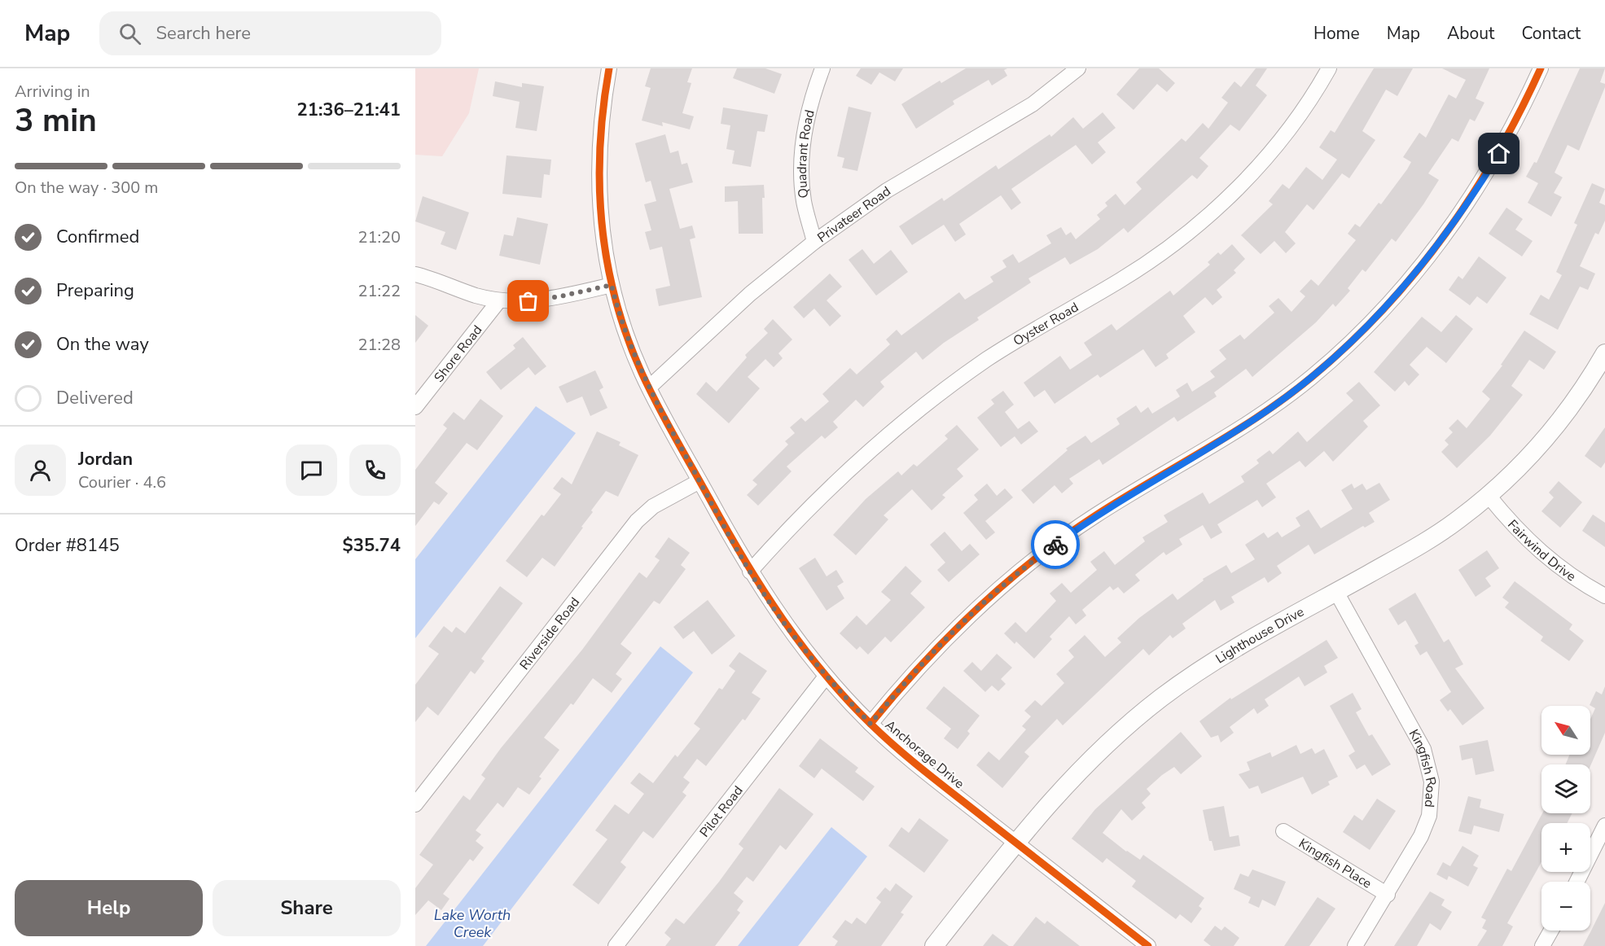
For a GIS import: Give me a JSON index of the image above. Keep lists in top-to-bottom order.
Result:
{
  "streets": {
    "street": [
      "Quadrant Road",
      "Privateer Road",
      "Oyster Road",
      "Shore Road",
      "Fairwind Drive",
      "Riverside Road",
      "Lighthouse Drive",
      "Anchorage Drive",
      "Kingfish Road",
      "Pilot Road",
      "Kingfish Place"
    ]
  },
  "crossings": [
    ["Quadrant Road", "Privateer Road"],
    ["Privateer Road", "Anchorage Drive"],
    ["Oyster Road", "Anchorage Drive"],
    ["Fairwind Drive", "Lighthouse Drive"],
    ["Riverside Road", "Anchorage Drive"],
    ["Lighthouse Drive", "Anchorage Drive"],
    ["Lighthouse Drive", "Kingfish Road"],
    ["Anchorage Drive", "Pilot Road"],
    ["Kingfish Road", "Kingfish Place"]
  ],
  "water": ["Lake Worth Creek"],
  "north": "top left",
  "page": {
    "header": "Map",
    "search": "Search here",
    "nav": [
      "Home",
      "Map",
      "About",
      "Contact"
    ],
    "heading": ["3 min", "Arriving in", "21:36–21:41"],
    "panel": [
      "Jordan",
      "Courier · 4.6",
      "Order #8145",
      "$35.74"
    ],
    "bar": "On the way · 300 m",
    "list": [
      ["Confirmed", "21:20"],
      ["Preparing", "21:22"],
      ["On the way", "21:28"],
      "Delivered"
    ],
    "map_buttons": ["+", "−"],
    "buttons": ["Help", "Share"]
  }
}
